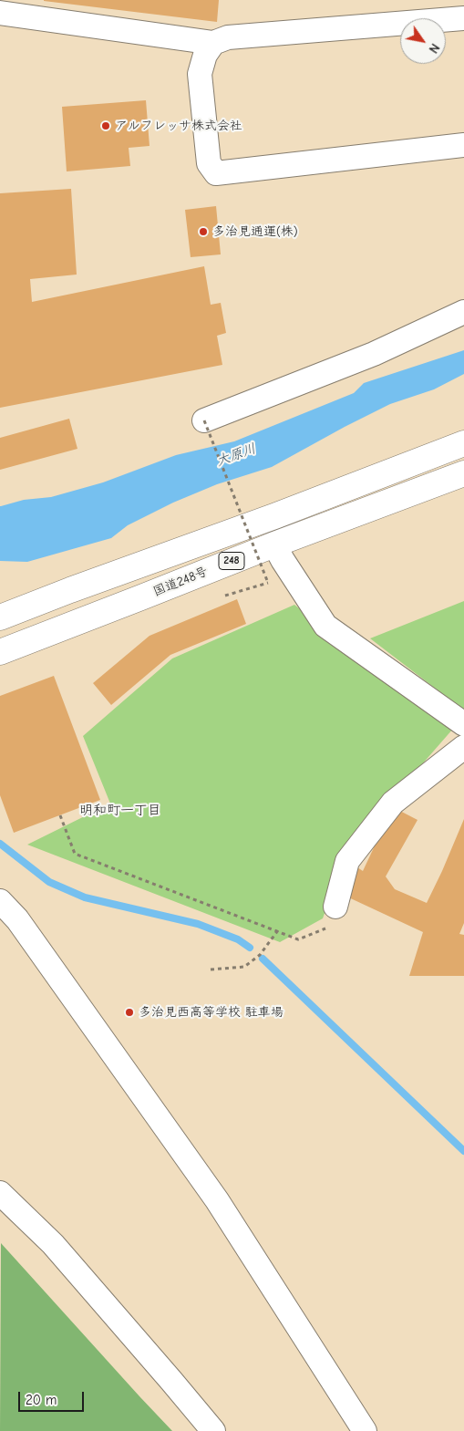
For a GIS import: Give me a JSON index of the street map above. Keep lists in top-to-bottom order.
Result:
{
  "streets": {
    "highway": ["248", "国道248号"]
  },
  "districts": ["明和町一丁目"],
  "water": ["大原川"],
  "places": ["アルフレッサ株式会社", "多治見通運(株)", "多治見西高等学校 駐車場"],
  "scale_bar": "20 m",
  "north": "bottom right"
}
